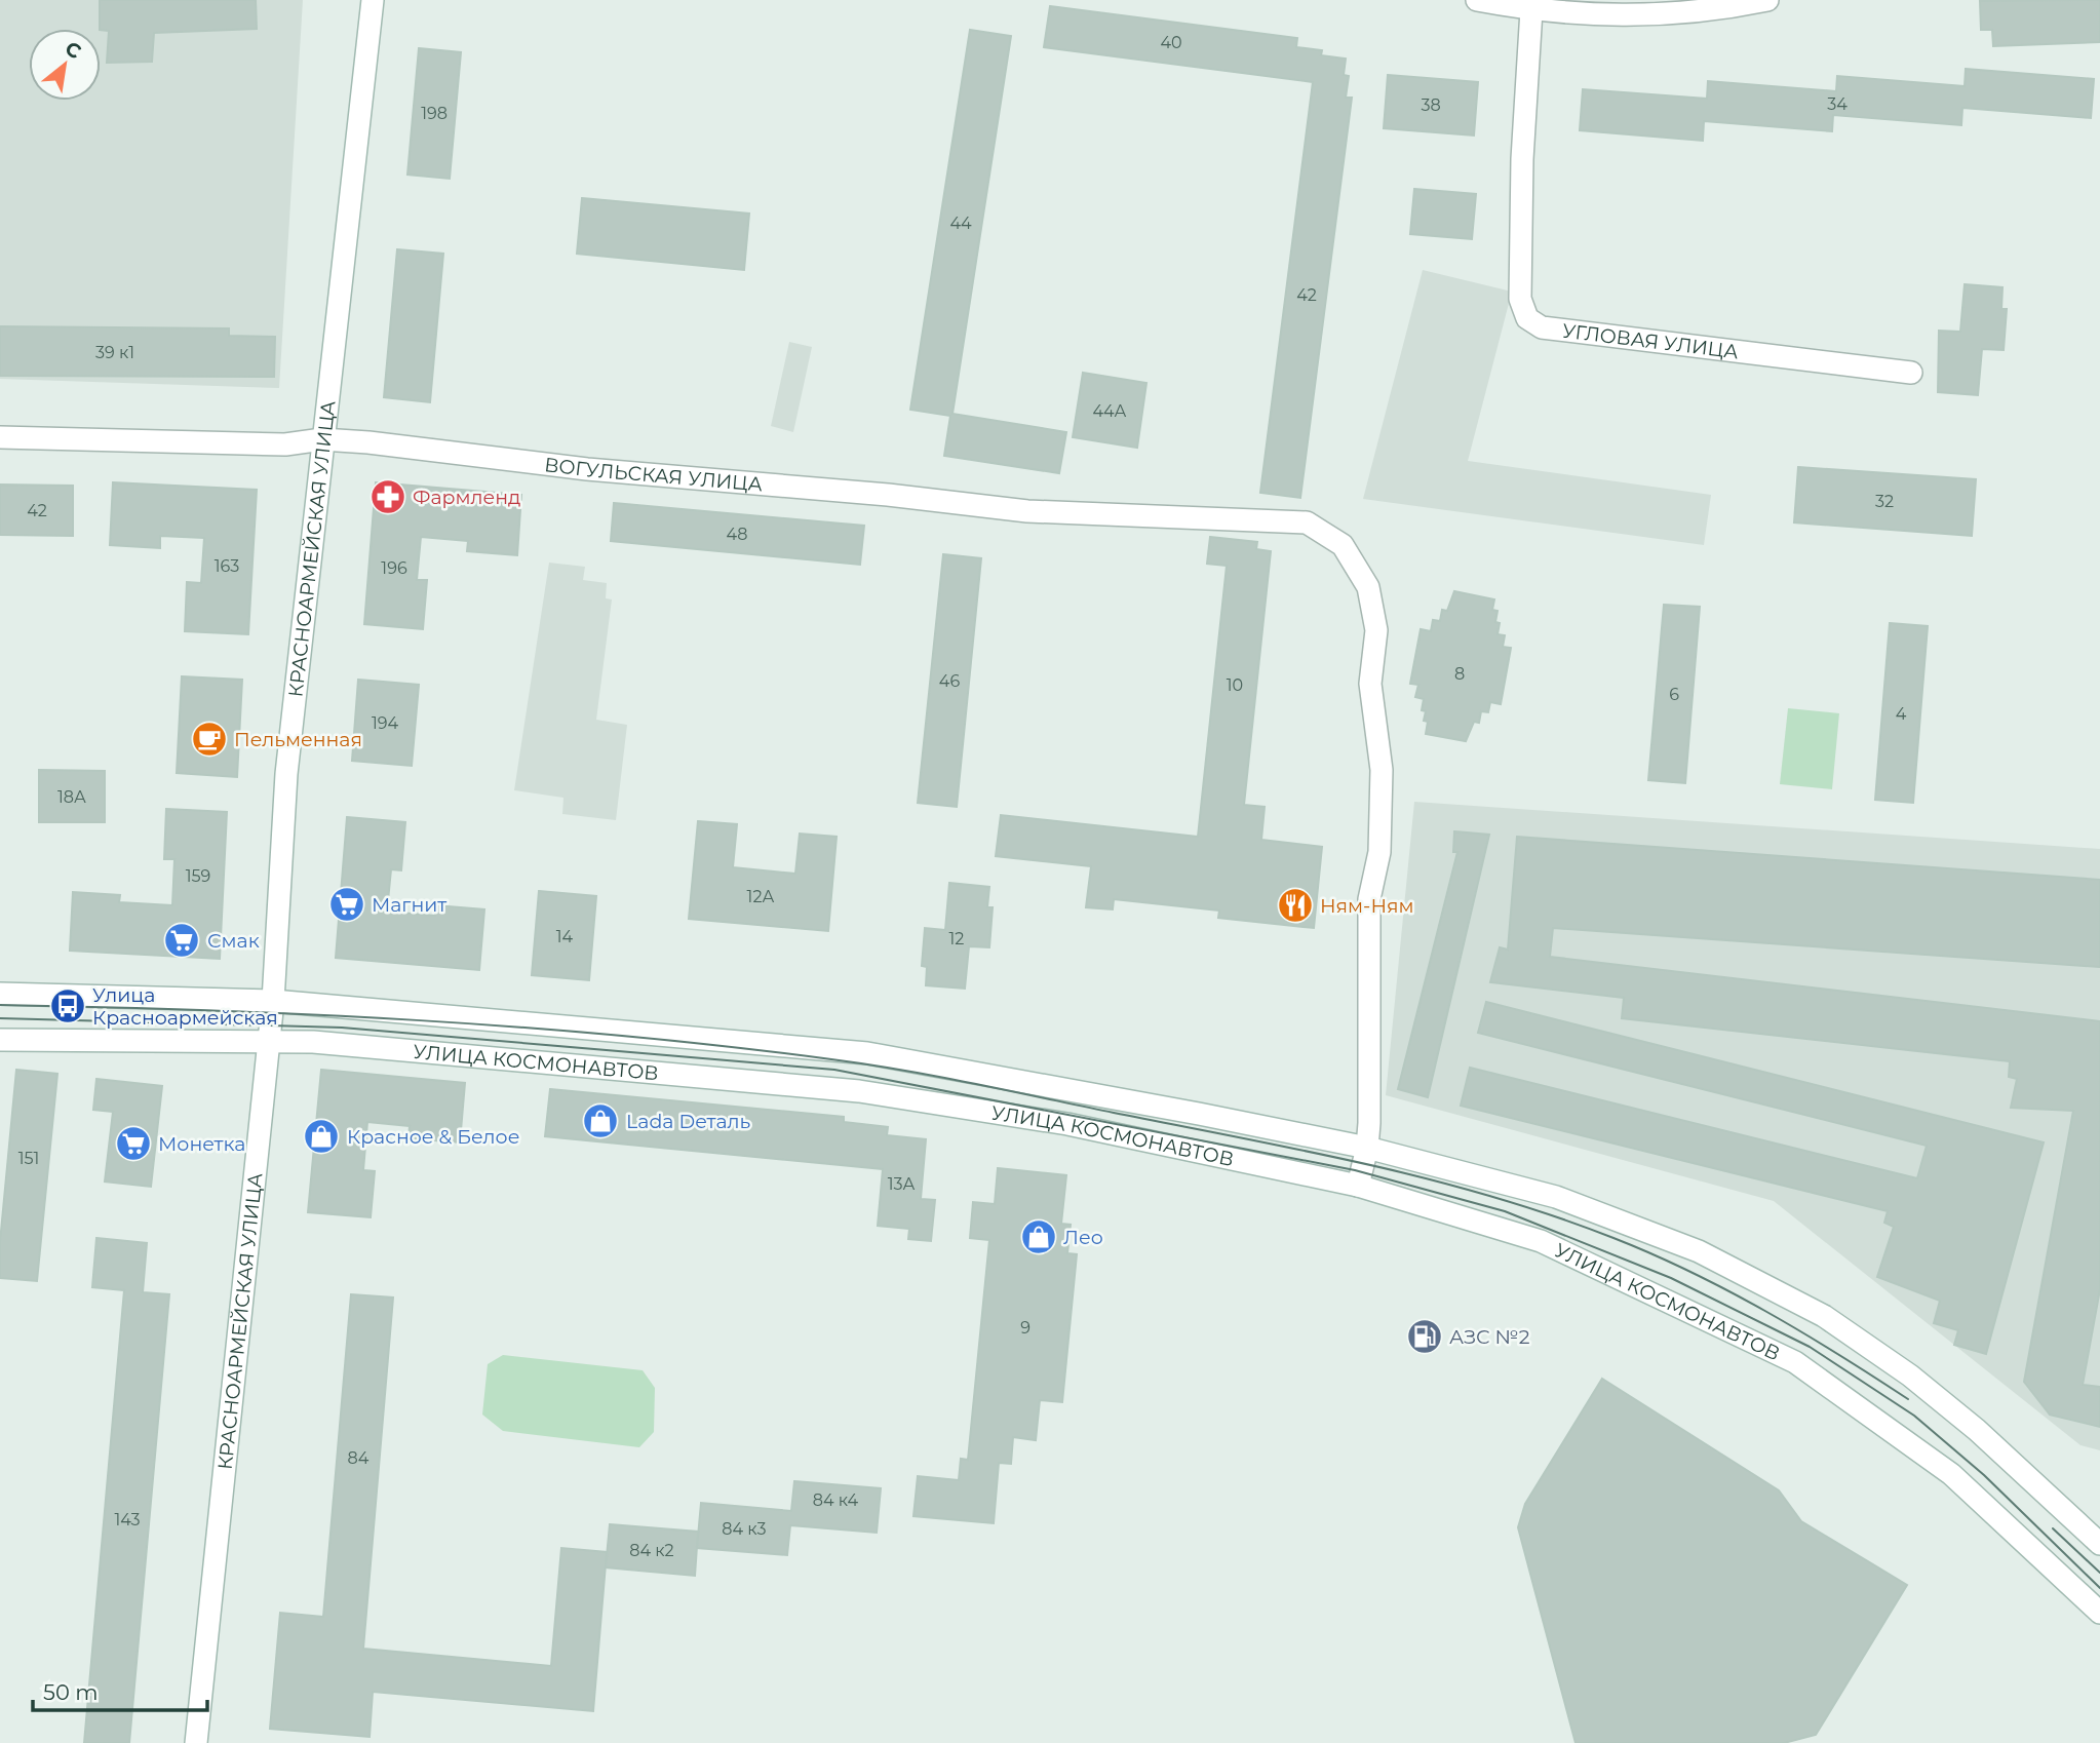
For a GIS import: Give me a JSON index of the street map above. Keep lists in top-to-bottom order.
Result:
{
  "streets": {
    "street": [
      "УГЛОВАЯ УЛИЦА",
      "ВОГУЛЬСКАЯ УЛИЦА",
      "КРАСНОАРМЕЙСКАЯ УЛИЦА",
      "УЛИЦА КОСМОНАВТОВ"
    ]
  },
  "crossings": [
    ["ВОГУЛЬСКАЯ УЛИЦА", "КРАСНОАРМЕЙСКАЯ УЛИЦА"],
    ["ВОГУЛЬСКАЯ УЛИЦА", "УЛИЦА КОСМОНАВТОВ"],
    ["КРАСНОАРМЕЙСКАЯ УЛИЦА", "УЛИЦА КОСМОНАВТОВ"]
  ],
  "places": {
    "pharmacy": ["Фармленд"],
    "cafe": ["Пельменная"],
    "supermarket": ["Магнит", "Смак", "Монетка"],
    "restaurant": ["Ням-Ням"],
    "bus stop": ["Улица Красноармейская"],
    "shop": ["Lada Dеталь", "Красное & Белое", "Лео"],
    "fuel station": ["АЗС №2"]
  },
  "house_numbers": [
    "40",
    "34",
    "38",
    "198",
    "44",
    "42",
    "39 к1",
    "44А",
    "32",
    "42",
    "48",
    "163",
    "196",
    "8",
    "46",
    "10",
    "6",
    "4",
    "194",
    "18А",
    "159",
    "12А",
    "14",
    "12",
    "151",
    "13А",
    "9",
    "84",
    "84 к4",
    "143",
    "84 к3",
    "84 к2"
  ],
  "scale_bar": "50 m",
  "north": "top right"
}
